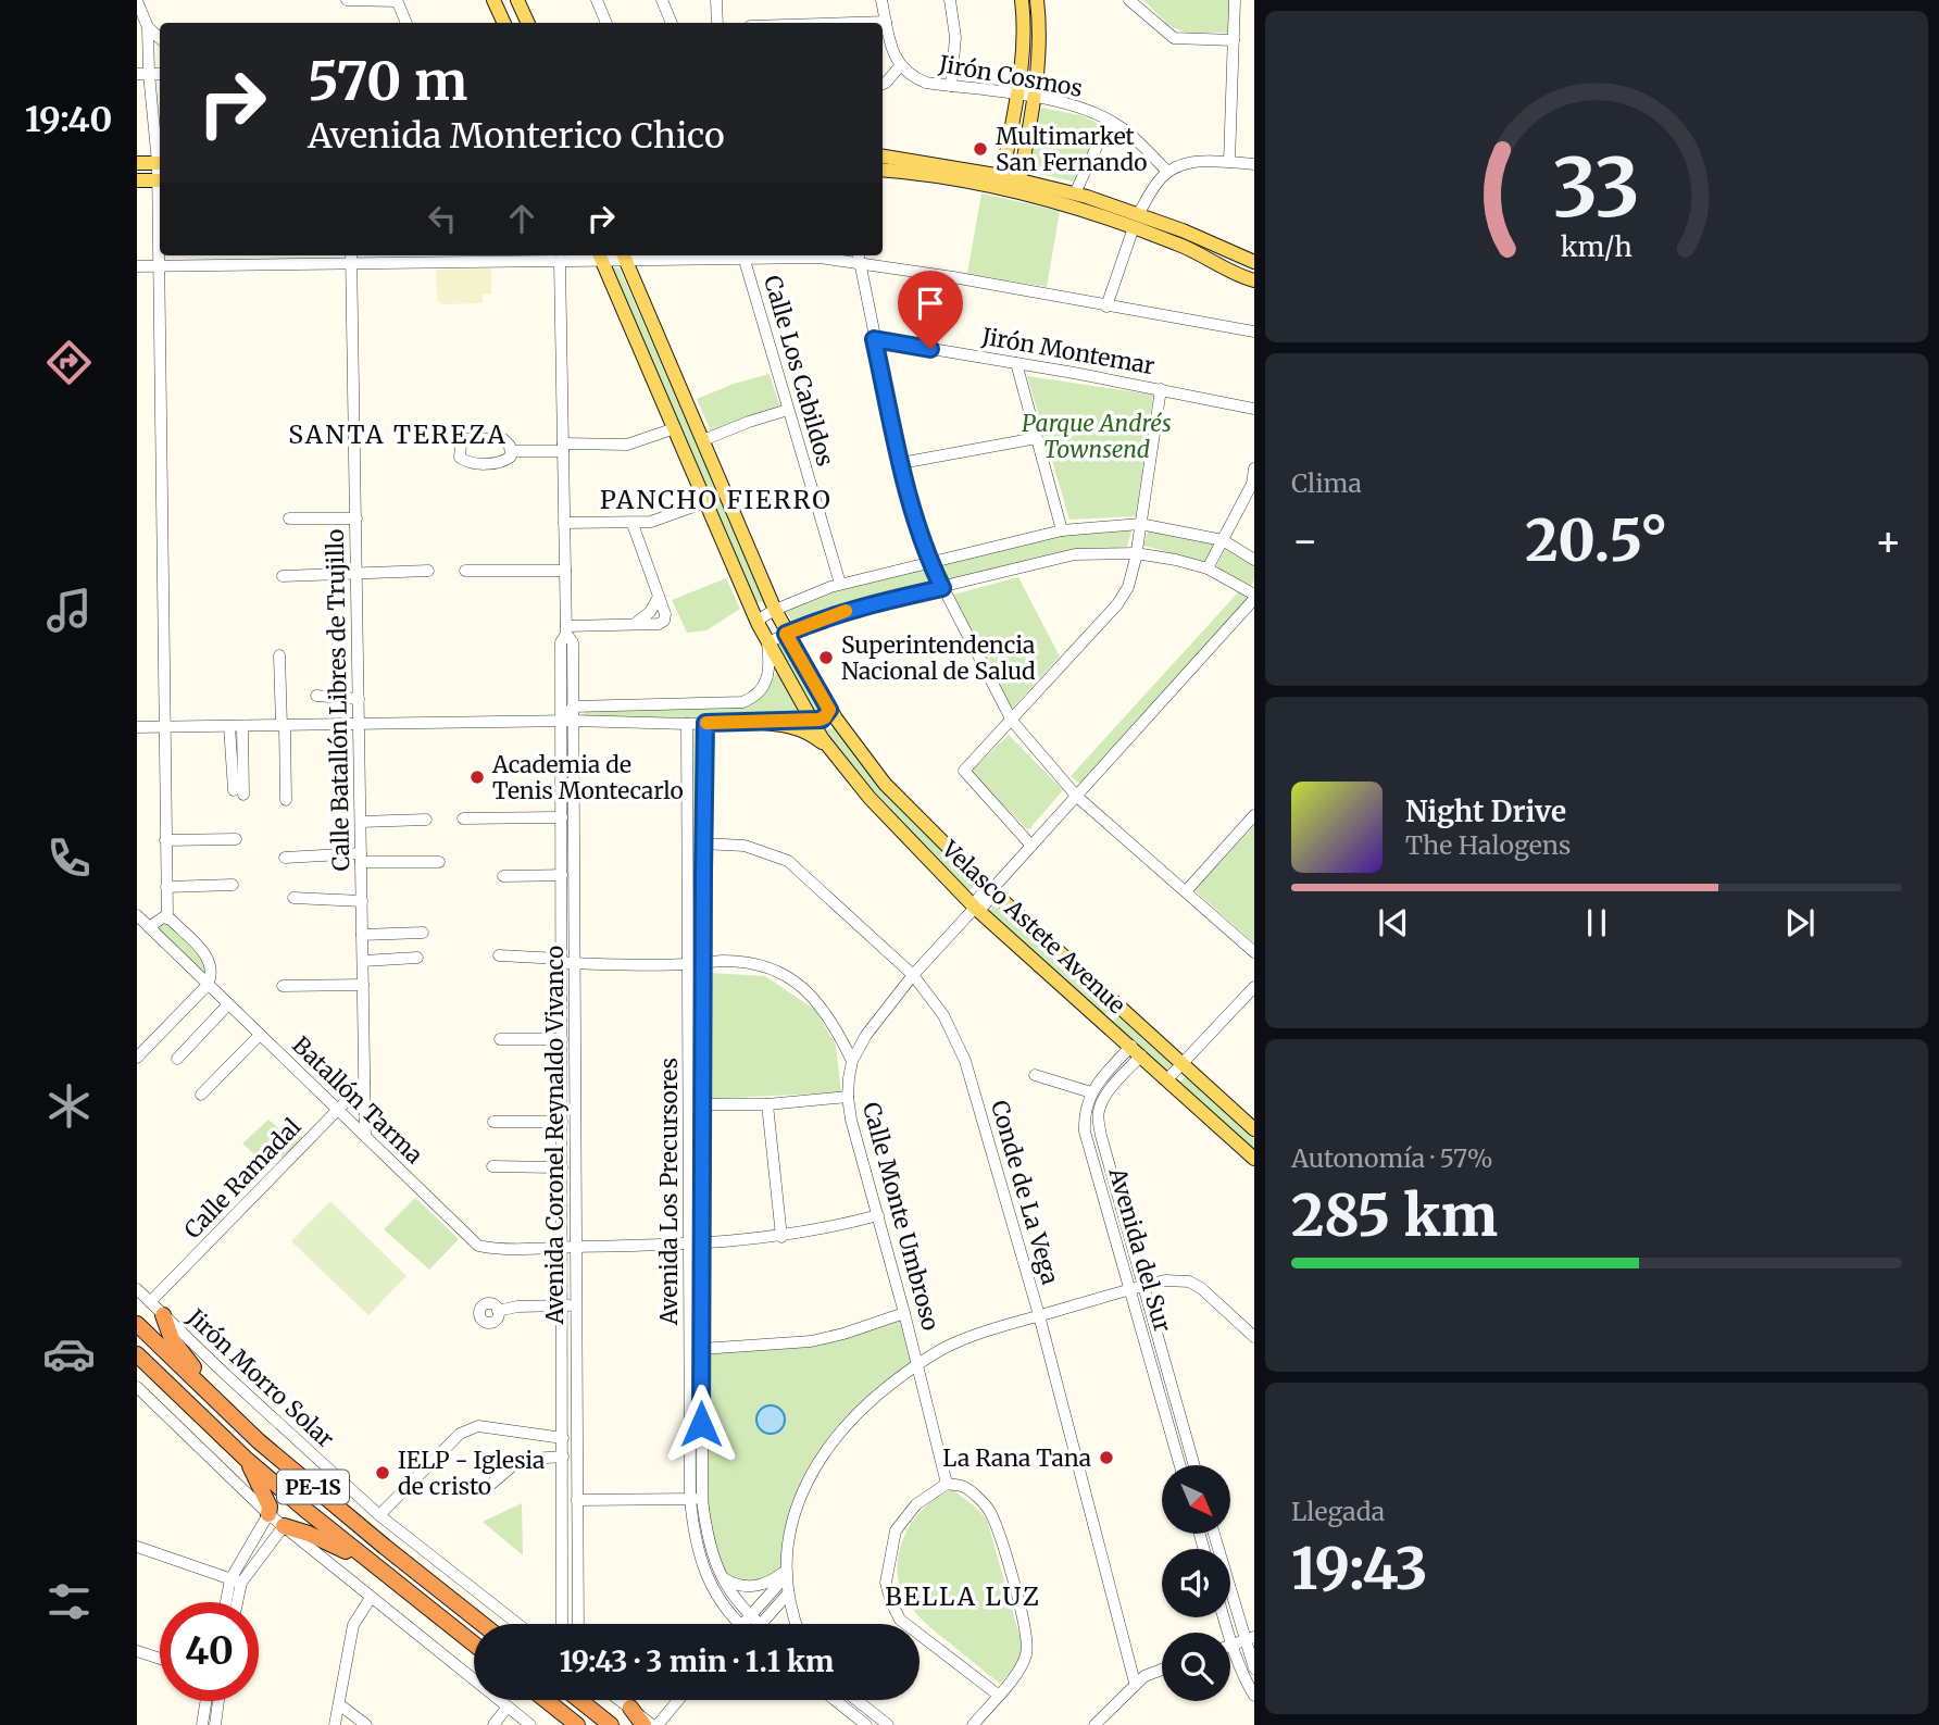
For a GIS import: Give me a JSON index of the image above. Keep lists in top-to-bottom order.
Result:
{
  "streets": {
    "highway": ["PE-1S"],
    "main road": ["Velasco Astete Avenue"],
    "street": [
      "Jirón Cosmos",
      "Jirón Montemar",
      "Calle Los Cabildos",
      "Calle Batallón Libres de Trujillo",
      "Batallón Tarma",
      "Avenida Coronel Reynaldo Vivanco",
      "Calle Ramadal",
      "Avenida Los Precursores",
      "Conde de La Vega",
      "Calle Monte Umbroso",
      "Avenida del Sur",
      "Jirón Morro Solar"
    ]
  },
  "crossings": [
    ["Calle Batallón Libres de Trujillo", "Batallón Tarma"],
    ["Calle Batallón Libres de Trujillo", "Calle Ramadal"],
    ["Velasco Astete Avenue", "Calle Monte Umbroso"],
    ["Velasco Astete Avenue", "Avenida del Sur"],
    ["Batallón Tarma", "Avenida Coronel Reynaldo Vivanco"],
    ["Batallón Tarma", "Calle Ramadal"],
    ["Batallón Tarma", "Avenida Los Precursores"],
    ["Calle Ramadal", "Jirón Morro Solar"],
    ["Avenida Los Precursores", "Conde de La Vega"],
    ["Conde de La Vega", "Calle Monte Umbroso"]
  ],
  "districts": ["SANTA TEREZA", "PANCHO FIERRO", "BELLA LUZ"],
  "parks": ["Parque Andrés Townsend"],
  "places": [
    "Multimarket San Fernando",
    "Superintendencia Nacional de Salud",
    "Academia de Tenis Montecarlo",
    "La Rana Tana",
    "IELP - Iglesia de cristo"
  ],
  "north": "bottom right",
  "page": {
    "tabs": "19:40",
    "turn": ["570 m", "Avenida Monterico Chico"],
    "tile": [
      "Clima",
      ["Autonomía · 57%", "285 km"],
      ["Llegada", "19:43"]
    ],
    "heat": ["−", "20.5°", "+"],
    "song": ["Night Drive", "The Halogens"],
    "limit": "40",
    "trip": "19:43 · 3 min · 1.1 km",
    "gauge": ["33", "km/h"]
  }
}
